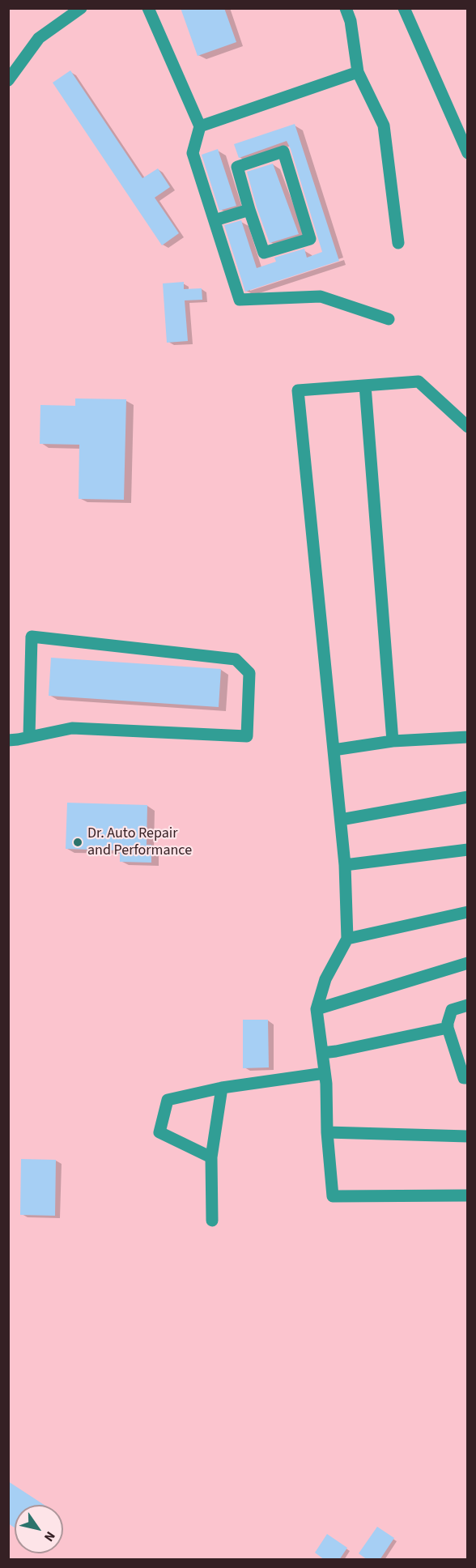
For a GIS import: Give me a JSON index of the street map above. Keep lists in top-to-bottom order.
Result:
{
  "places": ["Dr. Auto Repair and Performance"],
  "north": "bottom right"
}
